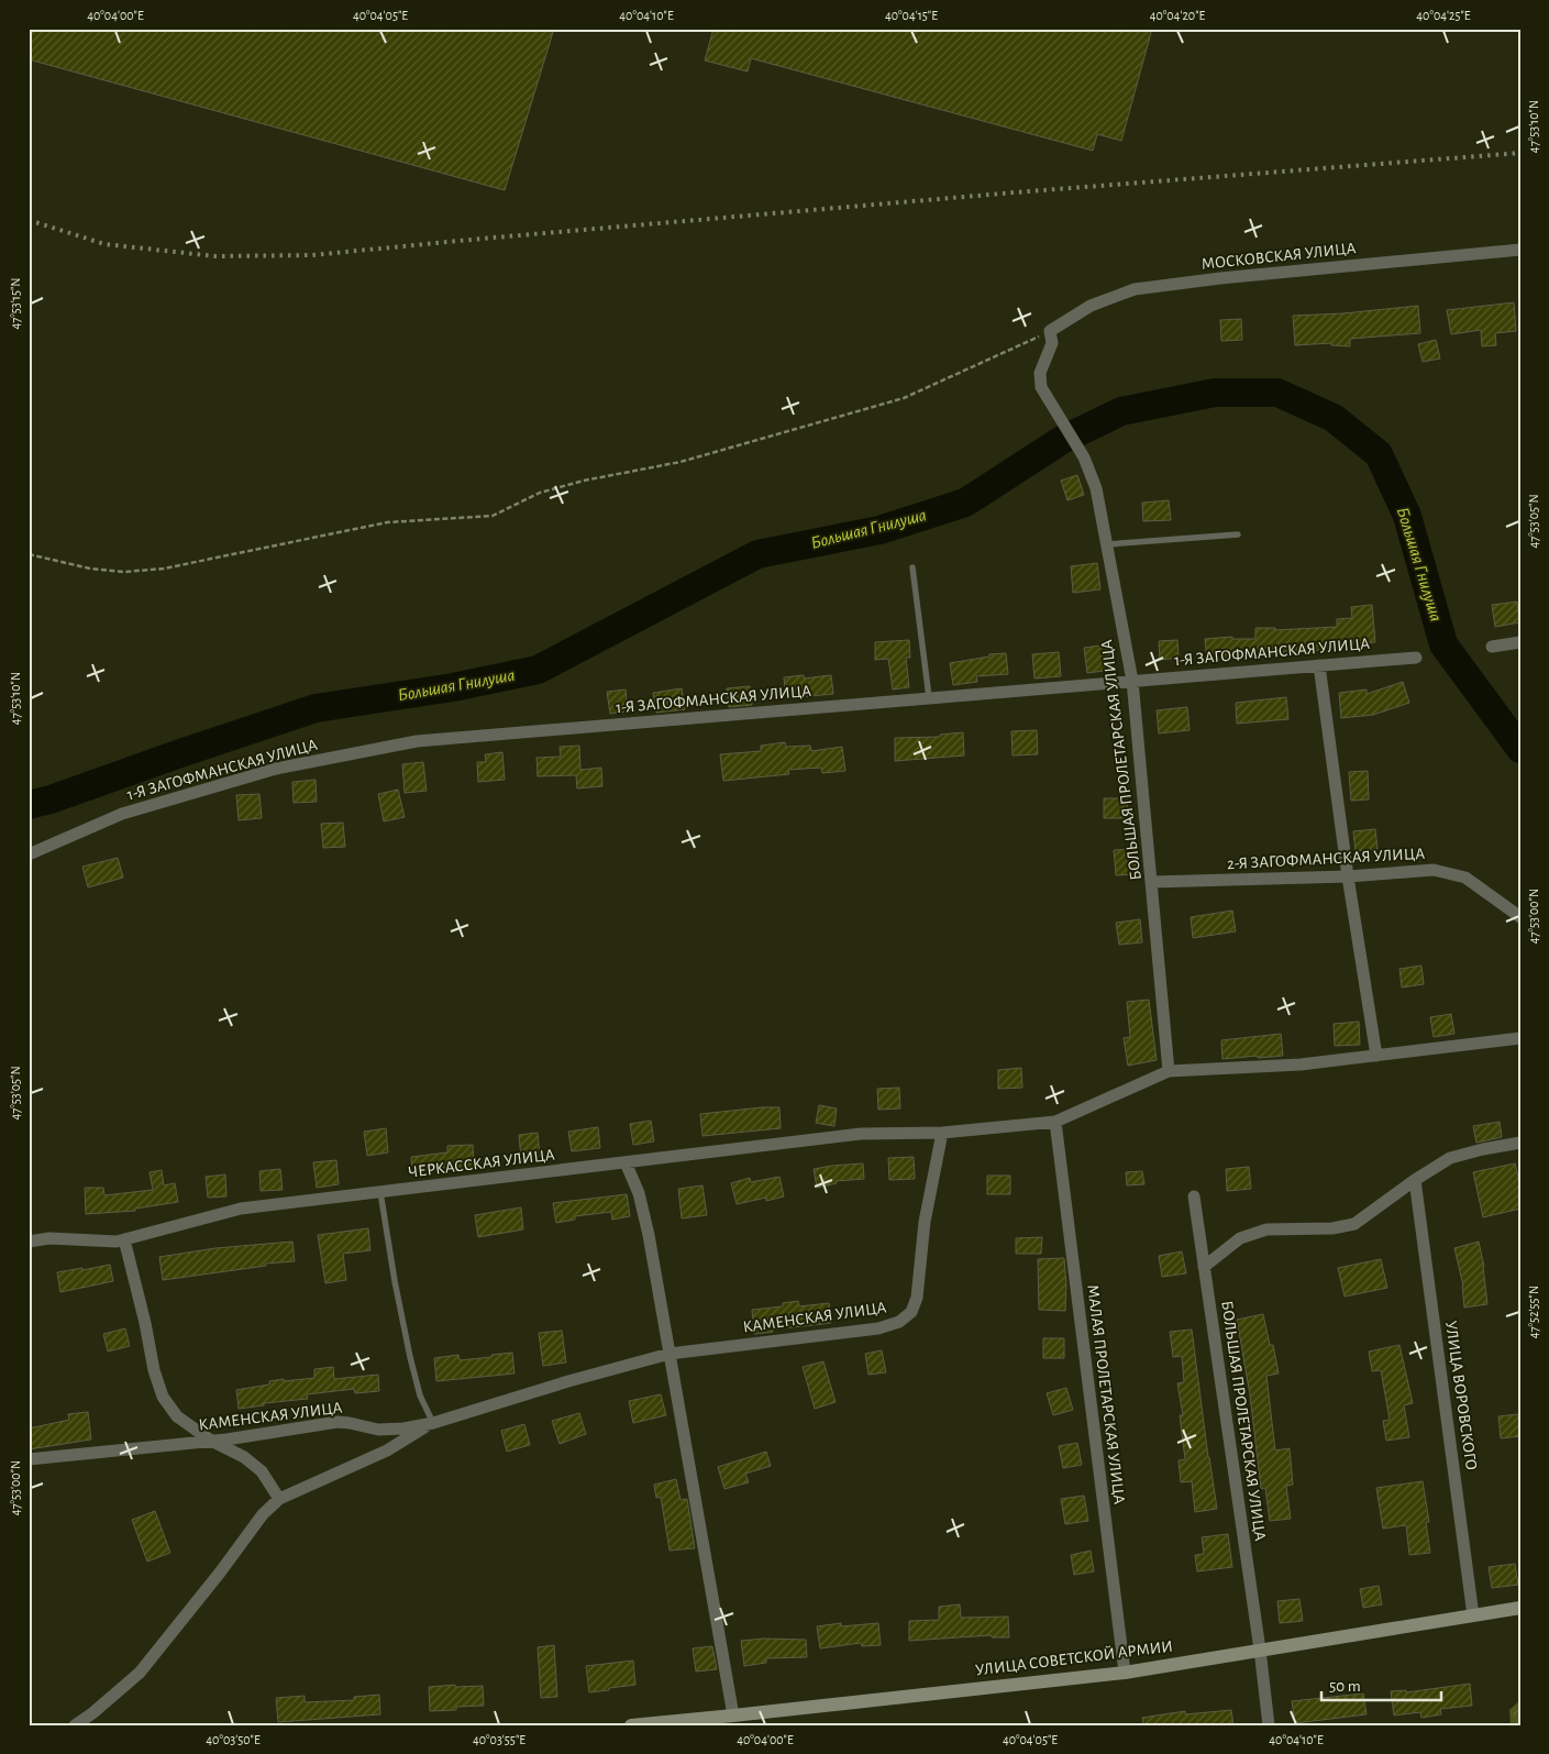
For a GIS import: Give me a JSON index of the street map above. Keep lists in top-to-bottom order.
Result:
{
  "streets": {
    "main road": ["УЛИЦА СОВЕТСКОЙ АРМИИ"],
    "street": [
      "МОСКОВСКАЯ УЛИЦА",
      "1-Я ЗАГОФМАНСКАЯ УЛИЦА",
      "БОЛЬШАЯ ПРОЛЕТАРСКАЯ УЛИЦА",
      "2-Я ЗАГОФМАНСКАЯ УЛИЦА",
      "ЧЕРКАССКАЯ УЛИЦА",
      "КАМЕНСКАЯ УЛИЦА",
      "МАЛАЯ ПРОЛЕТАРСКАЯ УЛИЦА",
      "УЛИЦА ВОРОВСКОГО"
    ]
  },
  "crossings": [
    ["МОСКОВСКАЯ УЛИЦА", "БОЛЬШАЯ ПРОЛЕТАРСКАЯ УЛИЦА"],
    ["1-Я ЗАГОФМАНСКАЯ УЛИЦА", "БОЛЬШАЯ ПРОЛЕТАРСКАЯ УЛИЦА"],
    ["БОЛЬШАЯ ПРОЛЕТАРСКАЯ УЛИЦА", "2-Я ЗАГОФМАНСКАЯ УЛИЦА"],
    ["БОЛЬШАЯ ПРОЛЕТАРСКАЯ УЛИЦА", "УЛИЦА СОВЕТСКОЙ АРМИИ"],
    ["ЧЕРКАССКАЯ УЛИЦА", "КАМЕНСКАЯ УЛИЦА"],
    ["МАЛАЯ ПРОЛЕТАРСКАЯ УЛИЦА", "УЛИЦА СОВЕТСКОЙ АРМИИ"],
    ["УЛИЦА ВОРОВСКОГО", "УЛИЦА СОВЕТСКОЙ АРМИИ"]
  ],
  "water": ["Большая Гнилуша"],
  "scale_bar": "50 m",
  "coordinates": [
    "40°04'00\"E",
    "40°04'05\"E",
    "40°04'10\"E",
    "40°04'15\"E",
    "40°04'20\"E",
    "40°04'25\"E",
    "47°53'10\"N",
    "47°53'15\"N",
    "47°53'05\"N",
    "47°53'00\"N",
    "47°52'55\"N",
    "40°03'50\"E",
    "40°03'55\"E"
  ]
}
